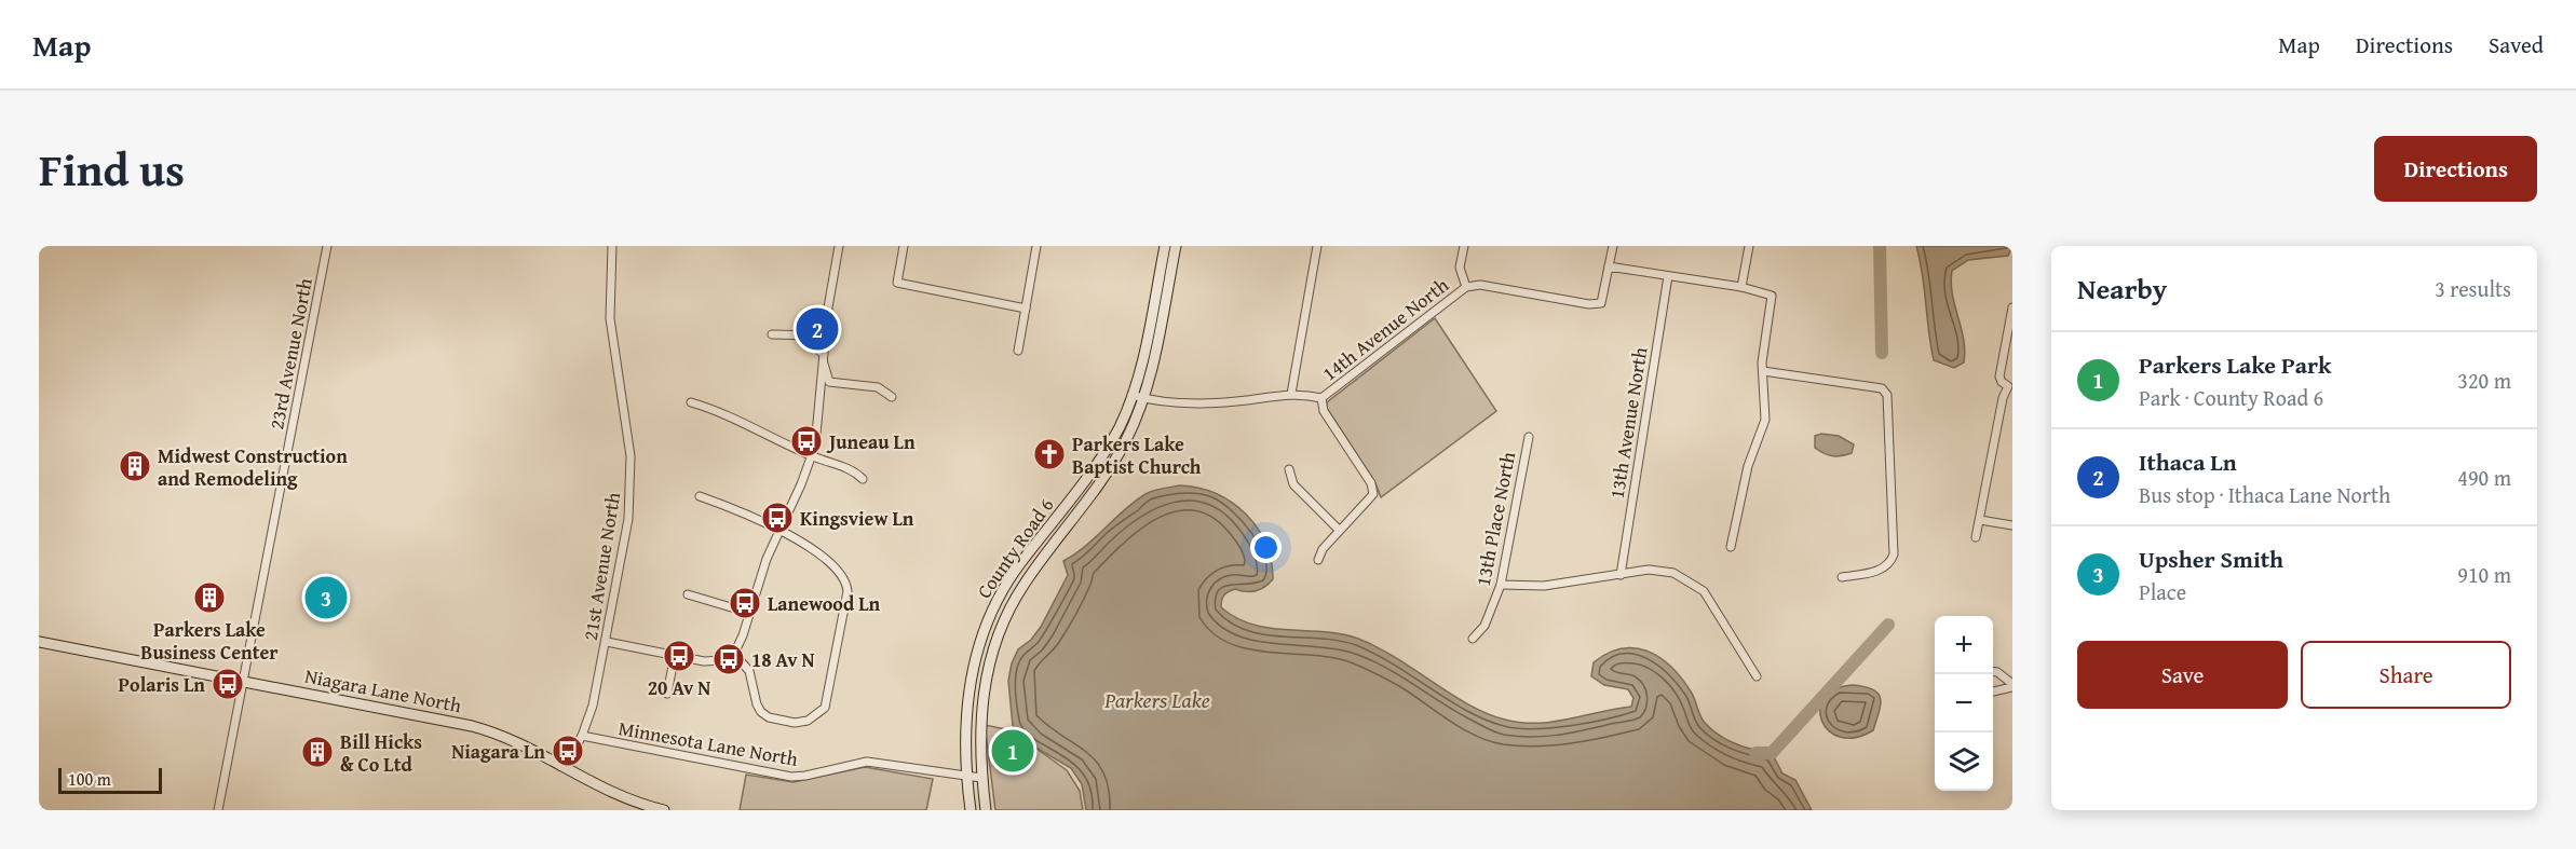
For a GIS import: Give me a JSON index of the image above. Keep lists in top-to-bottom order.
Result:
{
  "streets": {
    "main road": ["County Road 6", "Niagara Lane North"],
    "street": [
      "14th Avenue North",
      "23rd Avenue North",
      "13th Avenue North",
      "13th Place North",
      "21st Avenue North",
      "Minnesota Lane North"
    ]
  },
  "crossings": [
    ["23rd Avenue North", "Niagara Lane North"],
    ["County Road 6", "Minnesota Lane North"],
    ["21st Avenue North", "Niagara Lane North"],
    ["21st Avenue North", "Minnesota Lane North"]
  ],
  "water": ["Parkers Lake"],
  "places": {
    "bus stop": [
      "Juneau Ln",
      "Kingsview Ln",
      "Lanewood Ln",
      "20 Av N",
      "18 Av N",
      "Polaris Ln",
      "Niagara Ln"
    ],
    "church": ["Parkers Lake Baptist Church"],
    "building": ["Midwest Construction and Remodeling", "Parkers Lake Business Center", "Bill Hicks & Co Ltd"]
  },
  "scale_bar": "100 m",
  "page": {
    "header": "Map",
    "nav": ["Map", "Directions", "Saved"],
    "title": "Find us",
    "buttons": [
      "Directions",
      ["Save", "Share"]
    ],
    "heading": ["Nearby", "3 results"],
    "pins": ["2", "3", "1"],
    "list": [
      {
        "mark": "1",
        "name": "Parkers Lake Park",
        "note": "Park · County Road 6",
        "value": "320 m"
      },
      {
        "mark": "2",
        "name": "Ithaca Ln",
        "note": "Bus stop · Ithaca Lane North",
        "value": "490 m"
      },
      {
        "mark": "3",
        "name": "Upsher Smith",
        "note": "Place",
        "value": "910 m"
      }
    ],
    "map_buttons": ["+", "−"],
    "scale": "100 m"
  }
}
